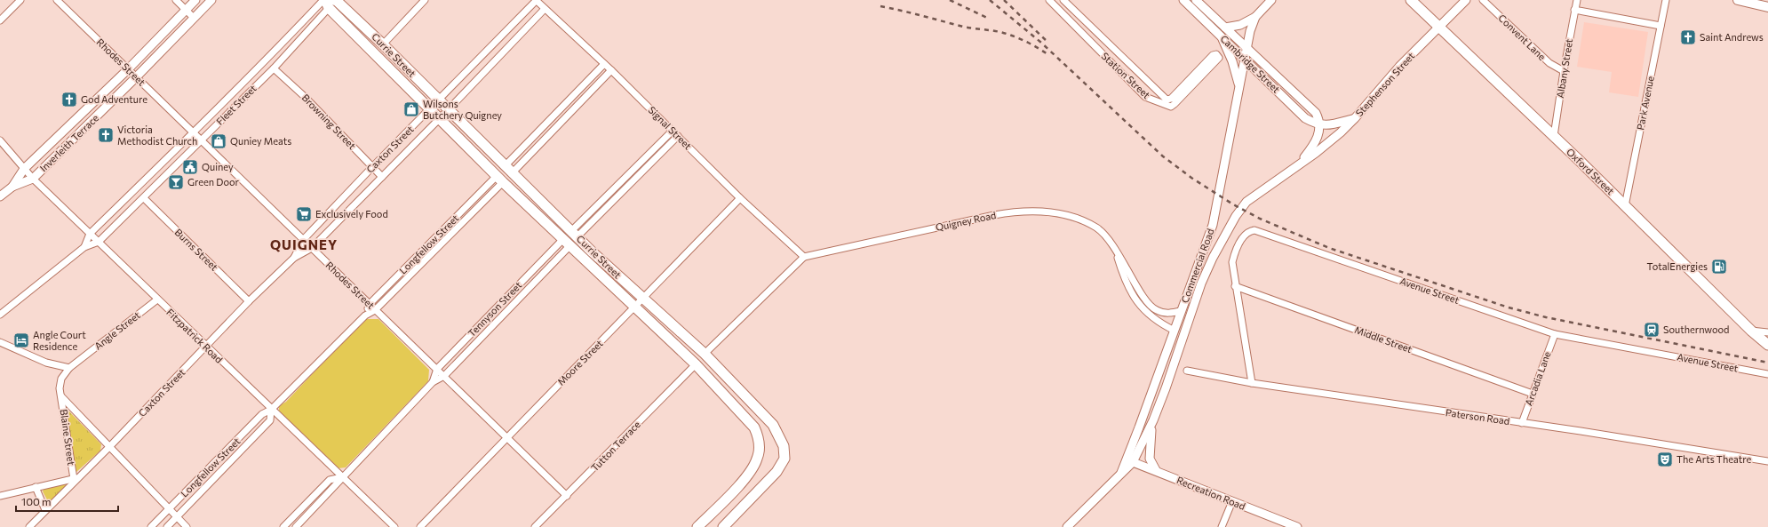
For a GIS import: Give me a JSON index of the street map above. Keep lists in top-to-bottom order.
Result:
{
  "streets": {
    "main road": ["Currie Street", "Oxford Street"],
    "street": [
      "Convent Lane",
      "Rhodes Street",
      "Cambridge Street",
      "Albany Street",
      "Station Street",
      "Stephenson Street",
      "Park Avenue",
      "Fleet Street",
      "Browning Street",
      "Signal Street",
      "Inverleith Terrace",
      "Caxton Street",
      "Quigney Road",
      "Longfellow Street",
      "Burns Street",
      "Commercial Road",
      "Avenue Street",
      "Tennyson Street",
      "Angle Street",
      "Fitzpatrick Road",
      "Middle Street",
      "Moore Street",
      "Arcadia Lane",
      "Paterson Road",
      "Blaine Street",
      "Tutton Terrace",
      "Recreation Road"
    ]
  },
  "crossings": [
    ["Convent Lane", "Albany Street"],
    ["Currie Street", "Fleet Street"],
    ["Currie Street", "Caxton Street"],
    ["Currie Street", "Longfellow Street"],
    ["Currie Street", "Tennyson Street"],
    ["Currie Street", "Moore Street"],
    ["Currie Street", "Tutton Terrace"],
    ["Rhodes Street", "Fleet Street"],
    ["Rhodes Street", "Inverleith Terrace"],
    ["Rhodes Street", "Caxton Street"],
    ["Rhodes Street", "Longfellow Street"],
    ["Rhodes Street", "Tennyson Street"],
    ["Rhodes Street", "Moore Street"],
    ["Rhodes Street", "Tutton Terrace"],
    ["Cambridge Street", "Stephenson Street"],
    ["Cambridge Street", "Commercial Road"],
    ["Albany Street", "Oxford Street"],
    ["Stephenson Street", "Oxford Street"],
    ["Stephenson Street", "Commercial Road"],
    ["Park Avenue", "Oxford Street"],
    ["Fleet Street", "Browning Street"],
    ["Fleet Street", "Burns Street"],
    ["Fleet Street", "Fitzpatrick Road"],
    ["Browning Street", "Caxton Street"],
    ["Signal Street", "Caxton Street"],
    ["Signal Street", "Quigney Road"],
    ["Signal Street", "Moore Street"],
    ["Inverleith Terrace", "Fitzpatrick Road"],
    ["Caxton Street", "Burns Street"],
    ["Caxton Street", "Fitzpatrick Road"],
    ["Caxton Street", "Blaine Street"],
    ["Quigney Road", "Commercial Road"],
    ["Longfellow Street", "Fitzpatrick Road"],
    ["Longfellow Street", "Blaine Street"],
    ["Commercial Road", "Recreation Road"],
    ["Avenue Street", "Middle Street"],
    ["Avenue Street", "Arcadia Lane"],
    ["Avenue Street", "Paterson Road"],
    ["Tennyson Street", "Fitzpatrick Road"],
    ["Angle Street", "Fitzpatrick Road"],
    ["Angle Street", "Blaine Street"],
    ["Middle Street", "Arcadia Lane"],
    ["Arcadia Lane", "Paterson Road"]
  ],
  "districts": ["QUIGNEY"],
  "places": {
    "church": ["Saint Andrews", "God Adventure", "Victoria Methodist Church"],
    "shop": ["Wilsons Butchery Quigney", "Quniey Meats"],
    "public building": ["Quiney"],
    "bar": ["Green Door"],
    "supermarket": ["Exclusively Food"],
    "fuel station": ["TotalEnergies"],
    "station": ["Southernwood"],
    "hotel": ["Angle Court Residence"],
    "theatre": ["The Arts Theatre"]
  },
  "scale_bar": "100 m"
}
